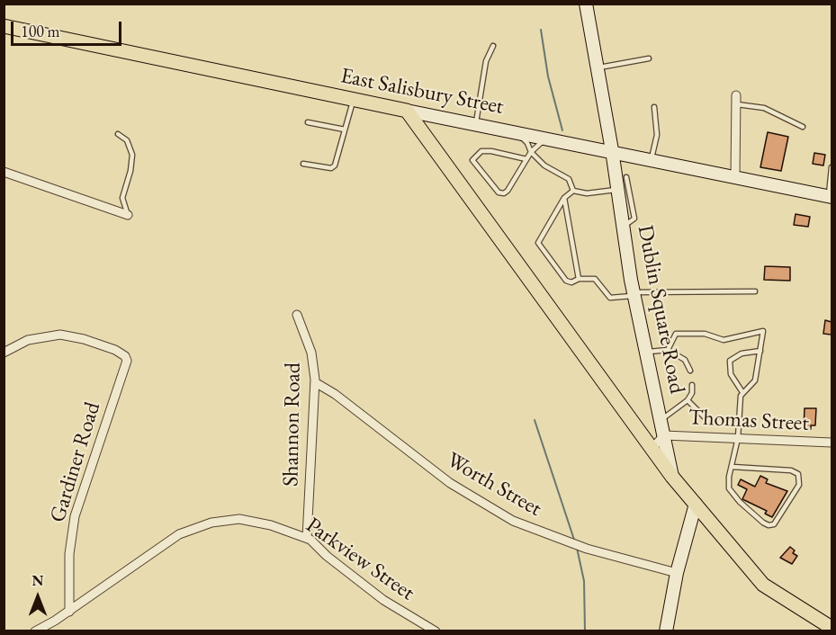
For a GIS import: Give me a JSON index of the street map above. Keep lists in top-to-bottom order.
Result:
{
  "streets": {
    "main road": ["East Salisbury Street"],
    "street": [
      "Dublin Square Road",
      "Thomas Street",
      "Shannon Road",
      "Gardiner Road",
      "Worth Street",
      "Parkview Street"
    ]
  },
  "crossings": [
    ["East Salisbury Street", "Dublin Square Road"],
    ["Dublin Square Road", "Thomas Street"],
    ["Shannon Road", "Worth Street"],
    ["Shannon Road", "Parkview Street"],
    ["Gardiner Road", "Parkview Street"]
  ],
  "scale_bar": "100 m",
  "north": "top"
}
